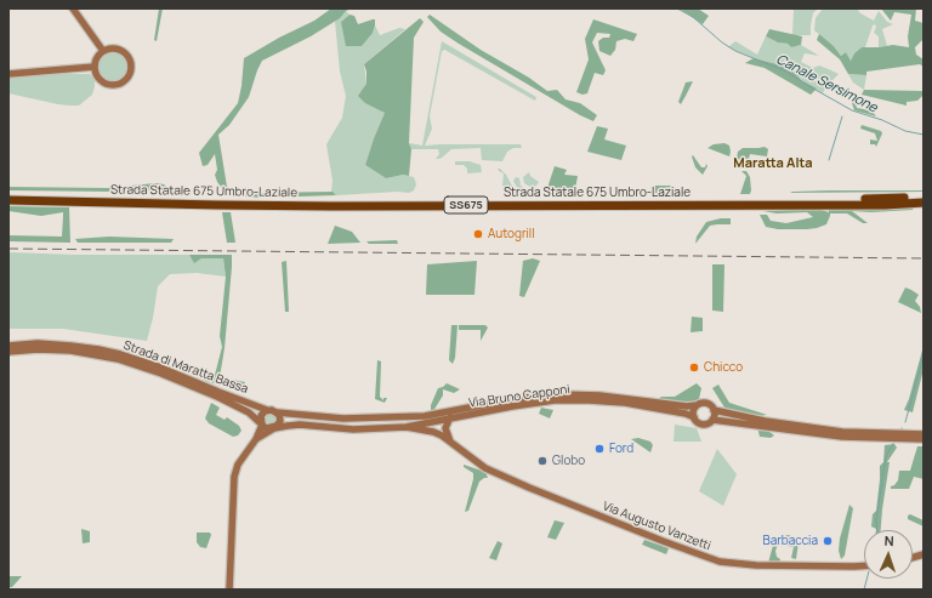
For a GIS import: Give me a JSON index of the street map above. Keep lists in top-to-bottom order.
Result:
{
  "streets": {
    "highway": ["Strada Statale 675 Umbro-Laziale", "SS675"],
    "main road": ["Strada di Maratta Bassa", "Via Bruno Capponi", "Via Augusto Vanzetti"]
  },
  "crossings": [
    ["Strada di Maratta Bassa", "Via Bruno Capponi"],
    ["Via Bruno Capponi", "Via Augusto Vanzetti"]
  ],
  "districts": ["Maratta Alta"],
  "water": ["Canale Sersimone"],
  "places": [
    "Autogrill",
    "Chicco",
    "Ford",
    "Globo",
    "Barbaccia"
  ],
  "north": "top"
}
